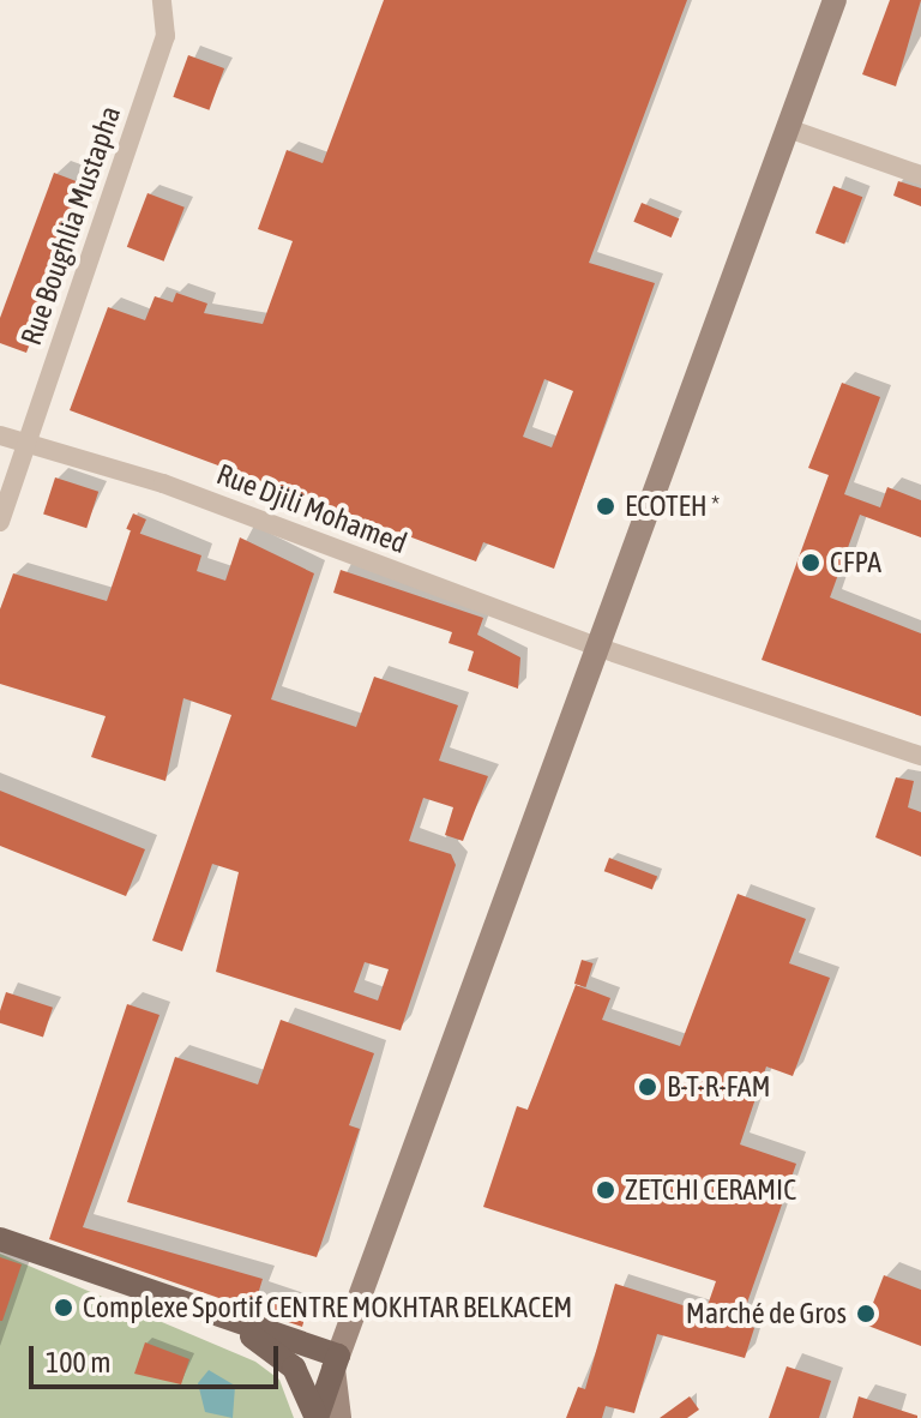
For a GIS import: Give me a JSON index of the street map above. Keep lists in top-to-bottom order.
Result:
{
  "streets": {
    "street": ["Rue Boughlia Mustapha", "Rue Djili Mohamed"]
  },
  "crossings": [
    ["Rue Boughlia Mustapha", "Rue Djili Mohamed"]
  ],
  "places": [
    "ECOTEH *",
    "CFPA",
    "B-T-R-FAM",
    "ZETCHI CERAMIC",
    "Complexe Sportif CENTRE MOKHTAR BELKACEM",
    "Marché de Gros"
  ],
  "scale_bar": "100 m"
}
